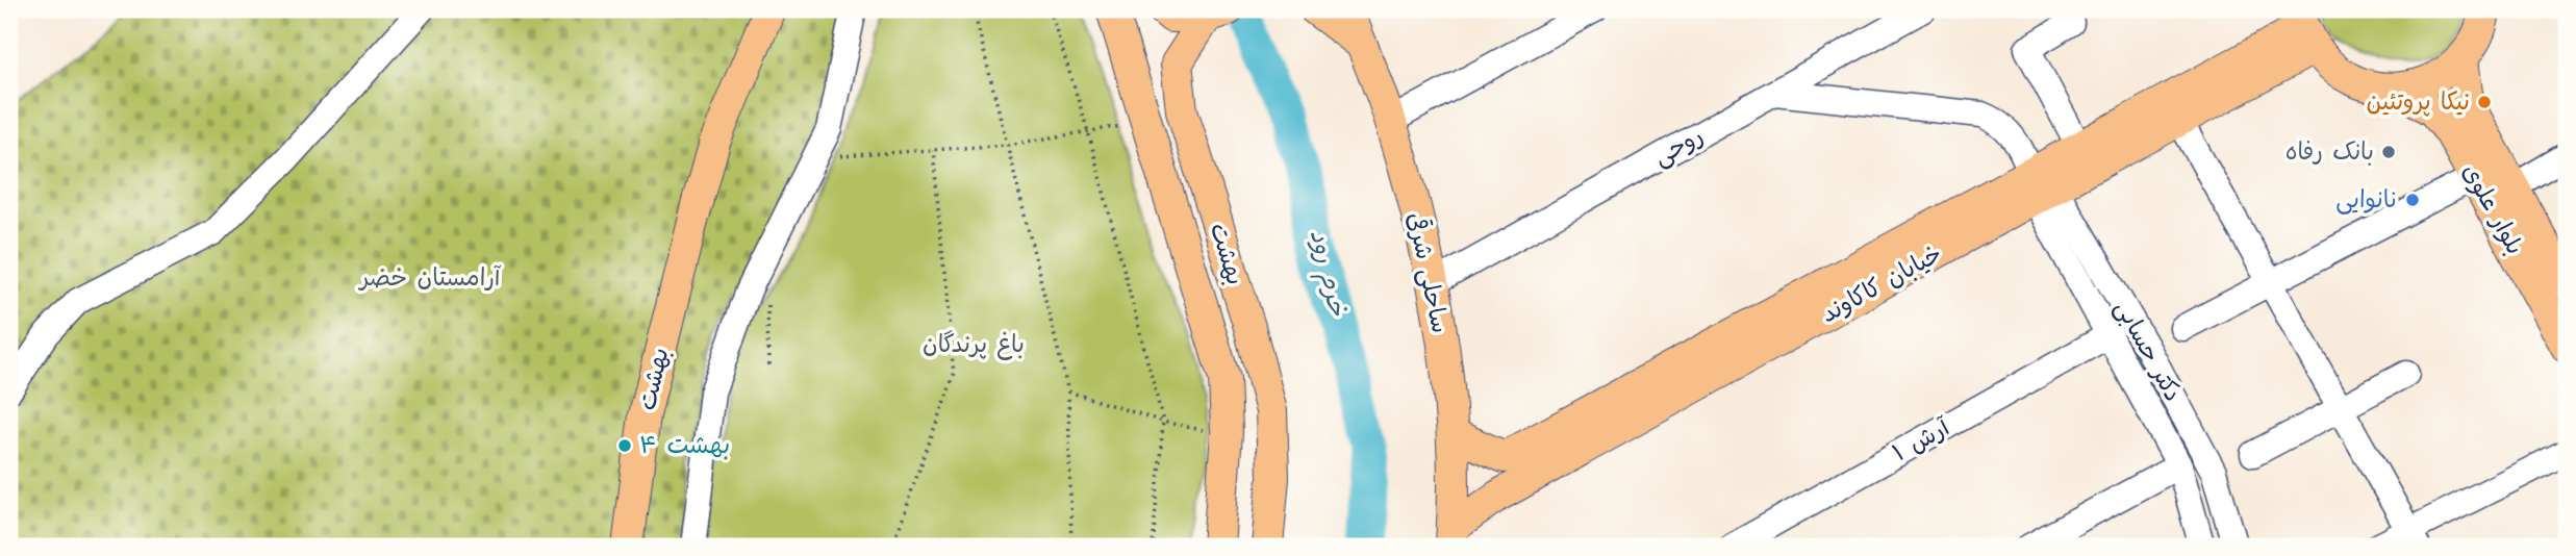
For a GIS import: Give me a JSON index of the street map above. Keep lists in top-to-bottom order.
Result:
{
  "streets": {
    "main road": [
      "بلوار علوی",
      "بهشت",
      "ساحلی شرقی",
      "خیابان کاکاوند"
    ],
    "street": ["روحی", "دکتر حسابی", "آرش ۱"]
  },
  "crossings": [
    ["روحی", "ساحلی شرقی"],
    ["روحی", "دکتر حسابی"],
    ["ساحلی شرقی", "خیابان کاکاوند"],
    ["خیابان کاکاوند", "دکتر حسابی"],
    ["دکتر حسابی", "آرش ۱"]
  ],
  "water": ["خرم رود"],
  "parks": ["آرامستان خضر", "باغ پرندگان"],
  "places": [
    "نیکا پروتئین",
    "بانک رفاه",
    "نانوایی",
    "بهشت ۴"
  ]
}
